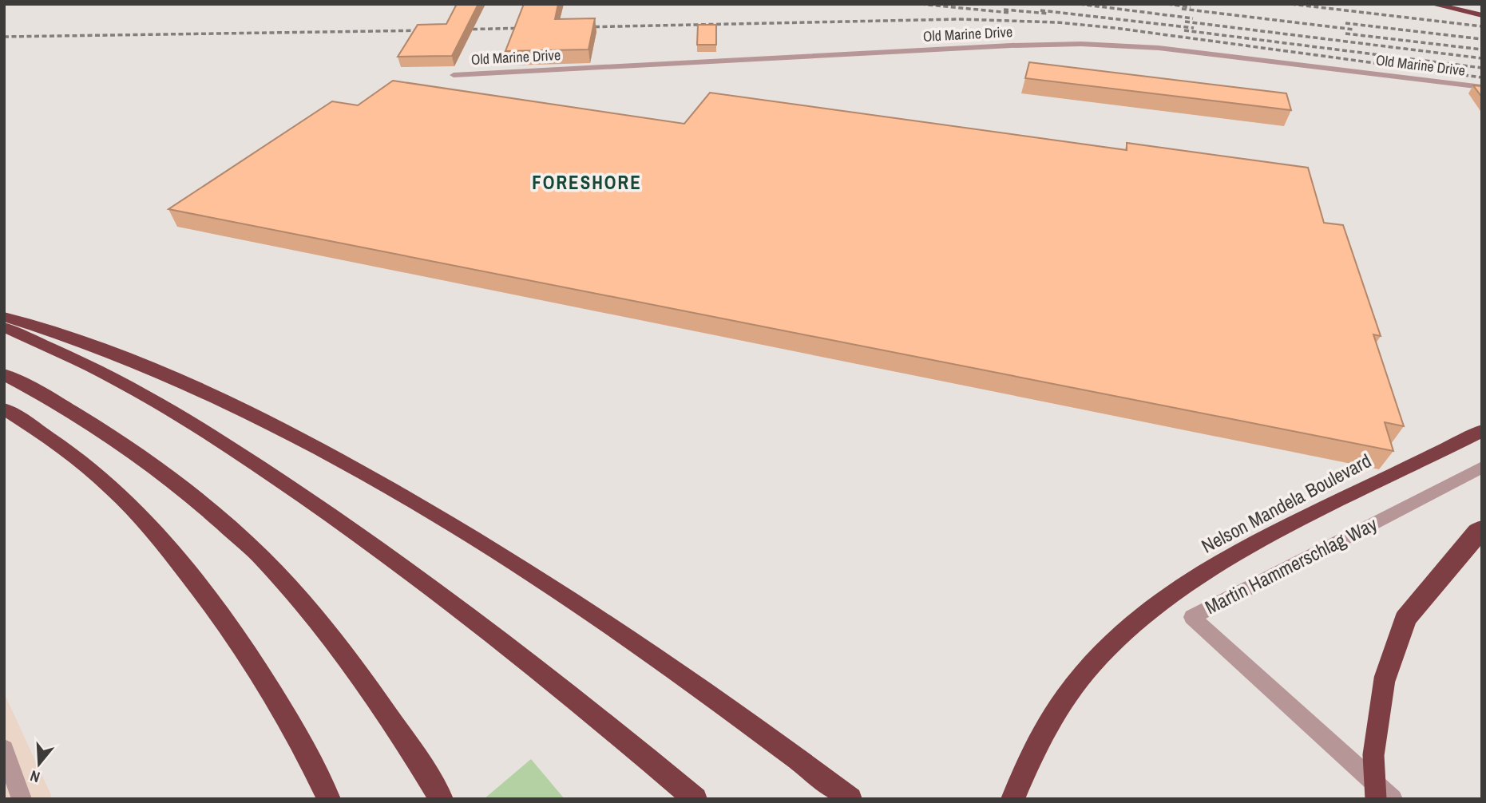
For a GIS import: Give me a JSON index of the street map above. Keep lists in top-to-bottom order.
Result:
{
  "streets": {
    "highway": ["Nelson Mandela Boulevard"],
    "street": ["Old Marine Drive", "Martin Hammerschlag Way"]
  },
  "districts": ["FORESHORE"],
  "north": "bottom"
}
